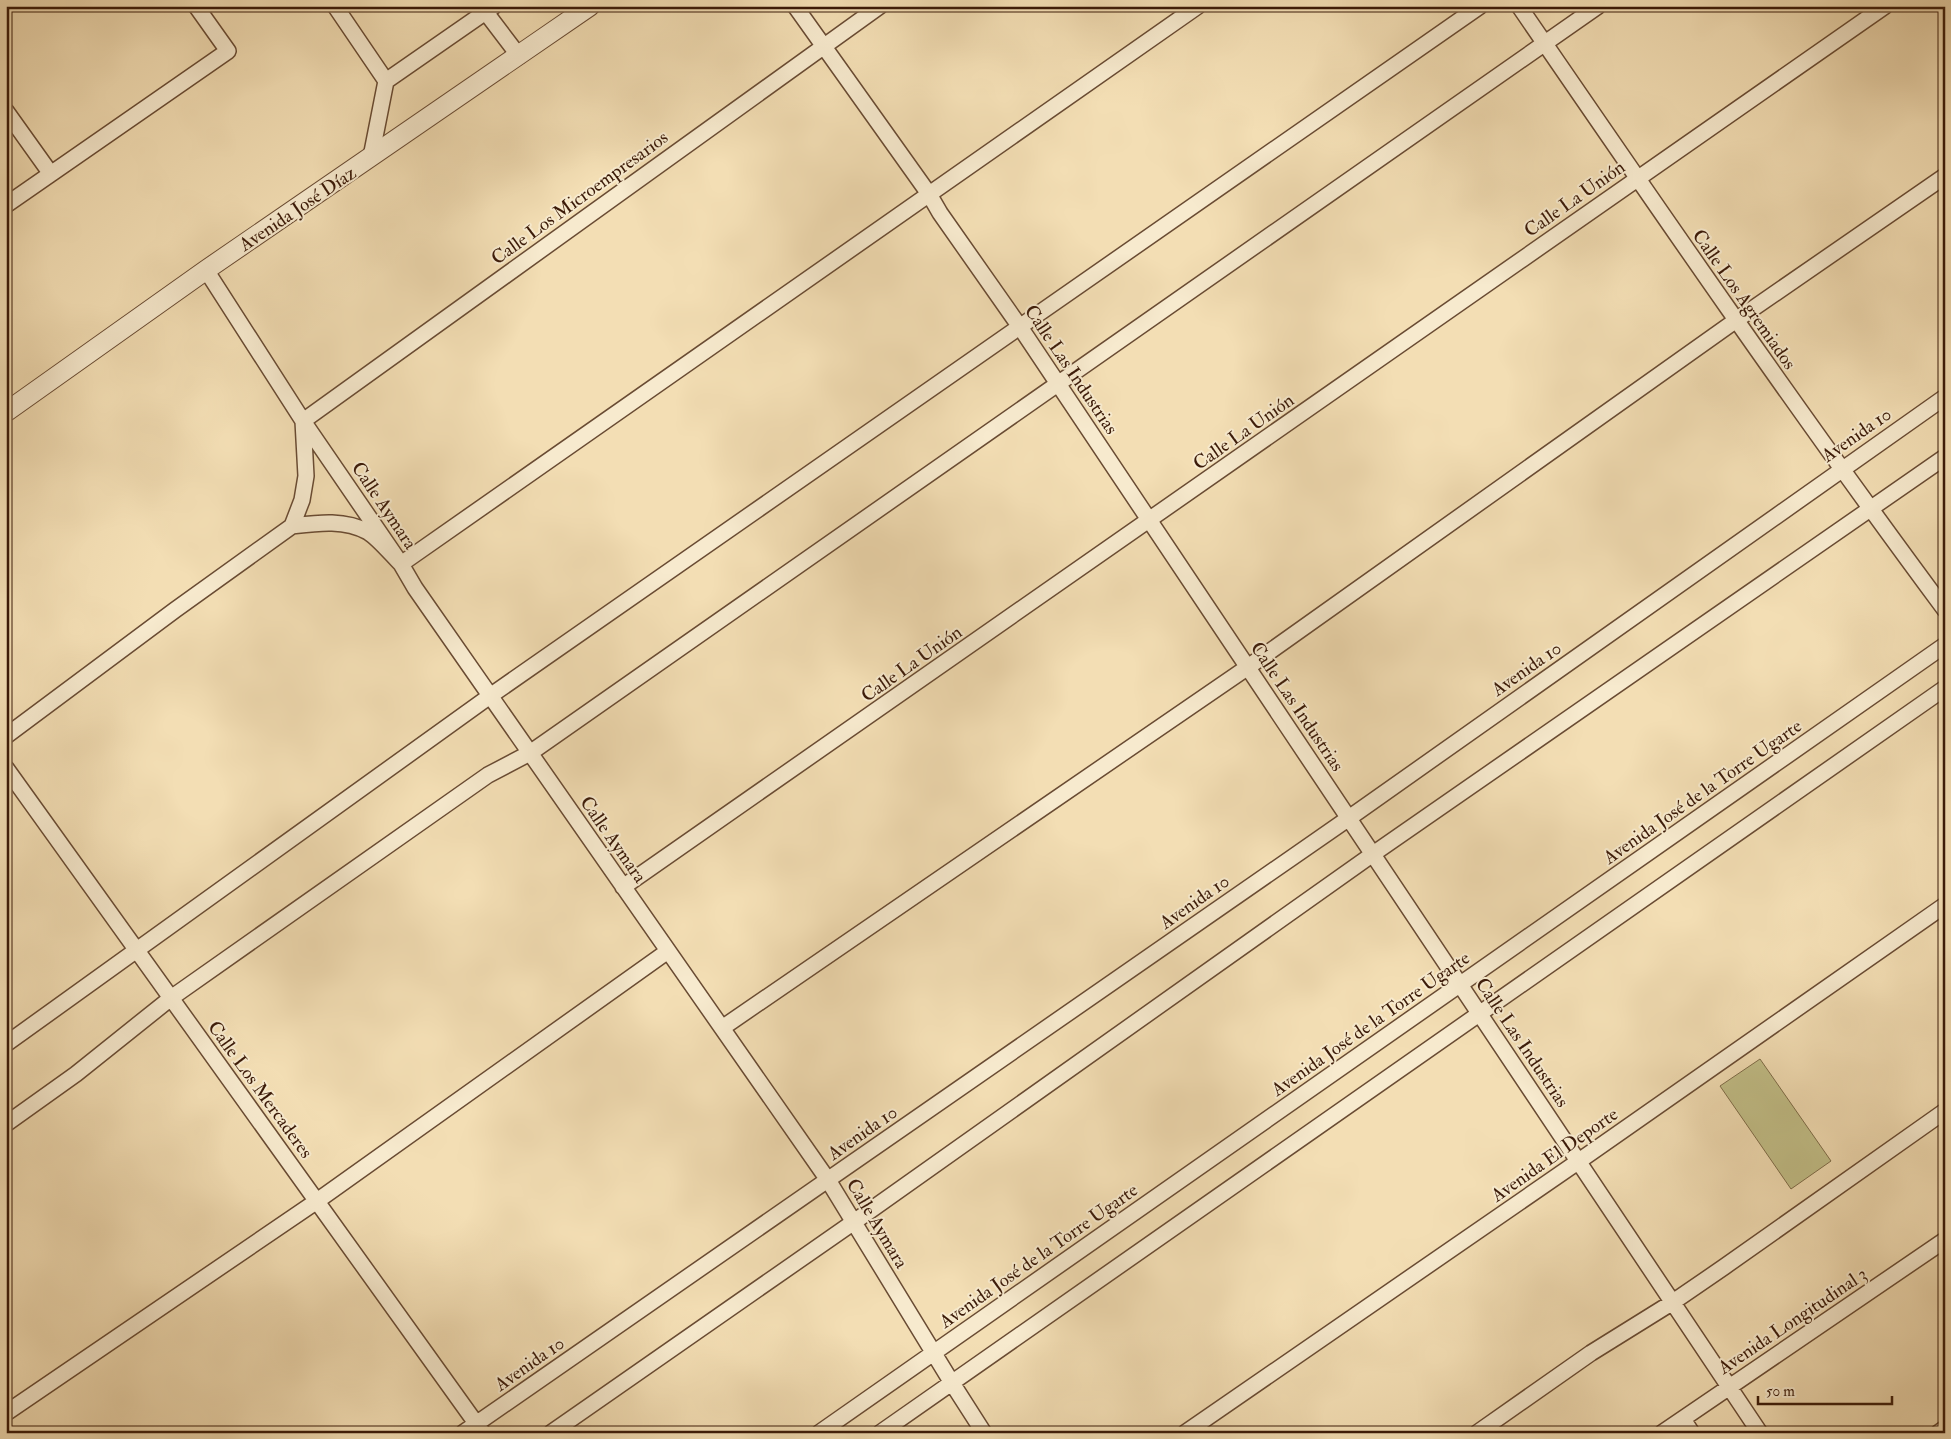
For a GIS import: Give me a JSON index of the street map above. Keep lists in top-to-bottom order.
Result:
{
  "streets": {
    "street": [
      "Calle Los Microempresarios",
      "Calle La Unión",
      "Avenida José Díaz",
      "Calle Los Agremiados",
      "Calle Las Industrias",
      "Avenida 10",
      "Calle Aymara",
      "Avenida José de la Torre Ugarte",
      "Calle Los Mercaderes",
      "Avenida El Deporte",
      "Avenida Longitudinal 3"
    ]
  },
  "crossings": [
    ["Calle Los Microempresarios", "Calle Las Industrias"],
    ["Calle Los Microempresarios", "Calle Aymara"],
    ["Calle La Unión", "Calle Los Agremiados"],
    ["Calle La Unión", "Calle Las Industrias"],
    ["Calle La Unión", "Calle Aymara"],
    ["Avenida José Díaz", "Calle Aymara"],
    ["Calle Los Agremiados", "Avenida 10"],
    ["Calle Las Industrias", "Avenida 10"],
    ["Calle Las Industrias", "Avenida José de la Torre Ugarte"],
    ["Calle Las Industrias", "Avenida El Deporte"],
    ["Calle Las Industrias", "Avenida Longitudinal 3"],
    ["Avenida 10", "Calle Aymara"],
    ["Avenida 10", "Calle Los Mercaderes"],
    ["Calle Aymara", "Avenida José de la Torre Ugarte"]
  ],
  "scale_bar": "50 m"
}
